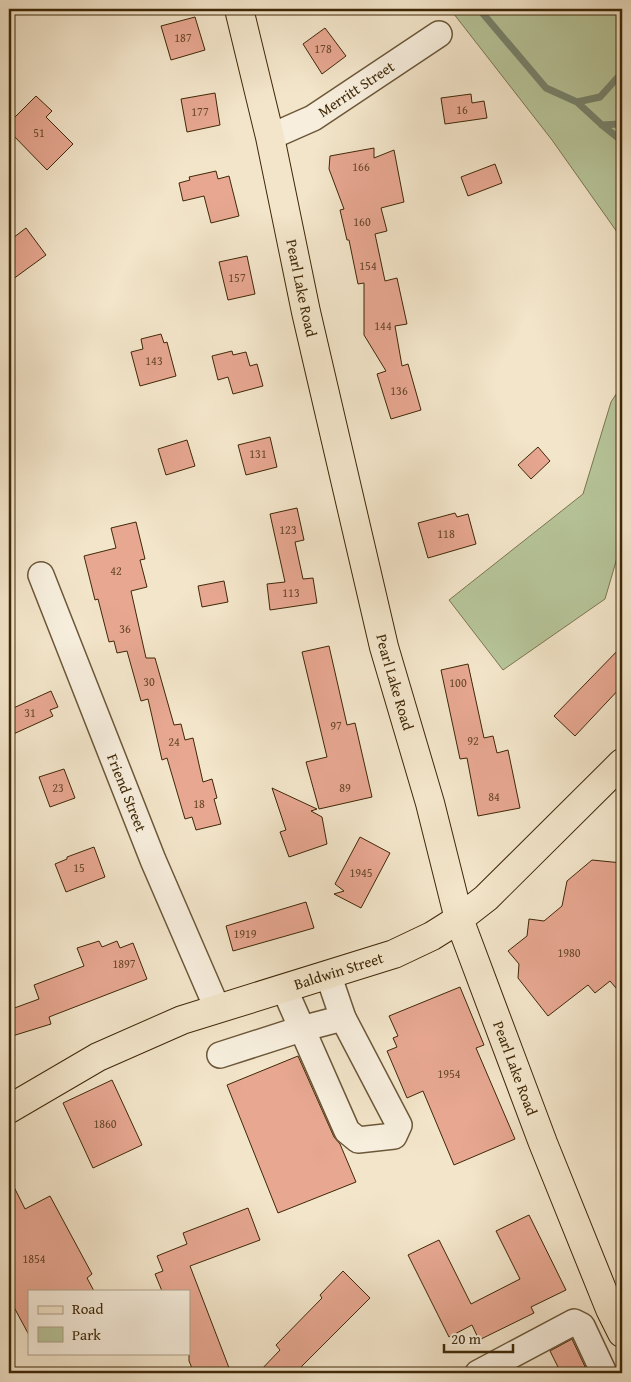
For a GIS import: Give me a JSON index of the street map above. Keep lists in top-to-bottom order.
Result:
{
  "streets": {
    "main road": ["Pearl Lake Road", "Baldwin Street"],
    "street": ["Merritt Street", "Friend Street"]
  },
  "crossings": [
    ["Merritt Street", "Pearl Lake Road"],
    ["Pearl Lake Road", "Baldwin Street"],
    ["Friend Street", "Baldwin Street"]
  ],
  "house_numbers": [
    "187",
    "178",
    "16",
    "177",
    "51",
    "166",
    "160",
    "154",
    "157",
    "144",
    "143",
    "136",
    "131",
    "123",
    "118",
    "42",
    "113",
    "36",
    "30",
    "100",
    "31",
    "97",
    "92",
    "24",
    "23",
    "89",
    "84",
    "18",
    "15",
    "1945",
    "1919",
    "1980",
    "1897",
    "1954",
    "1860",
    "1854"
  ],
  "legend": ["Road", "Park"],
  "scale_bar": "20 m"
}
